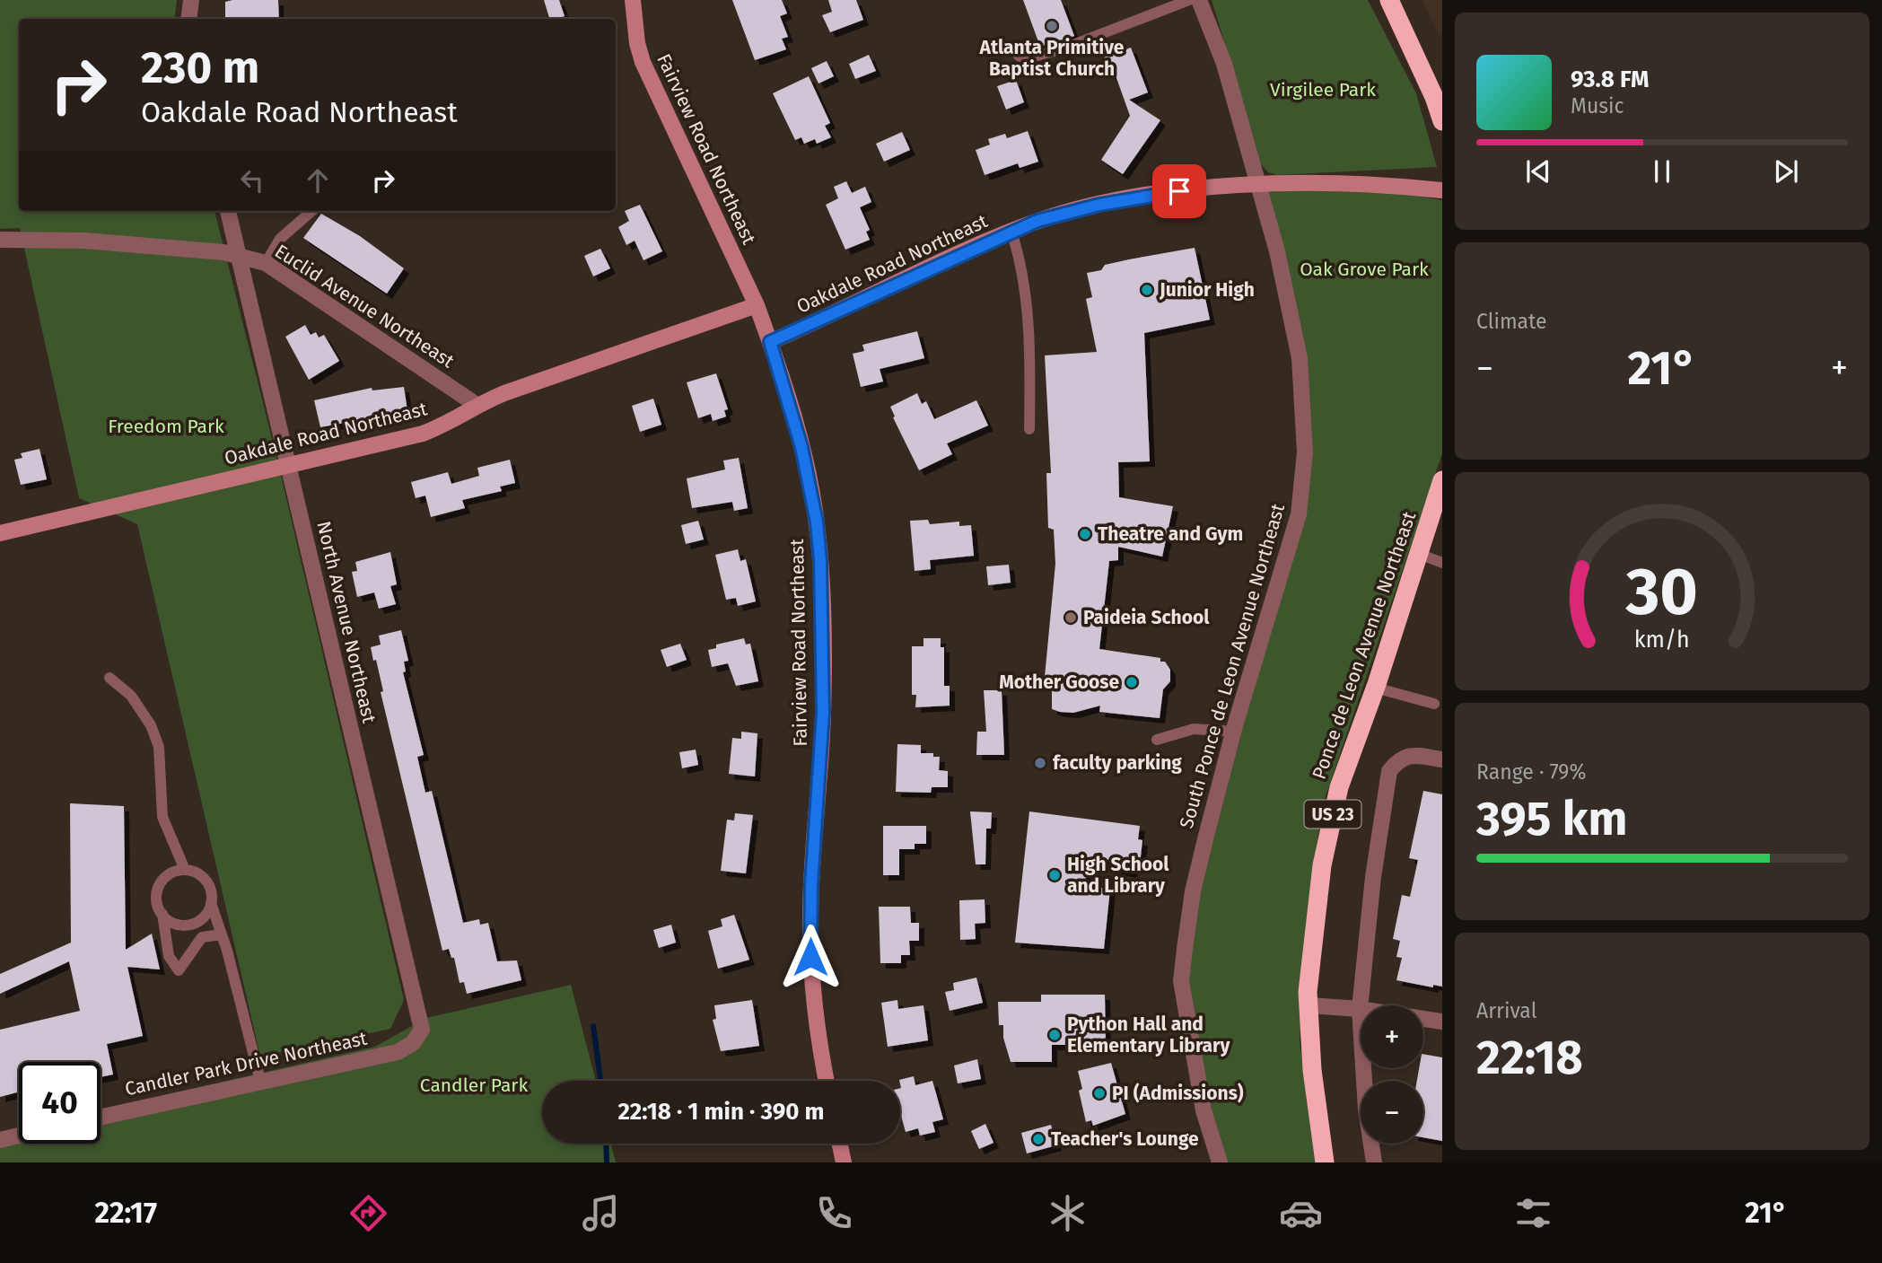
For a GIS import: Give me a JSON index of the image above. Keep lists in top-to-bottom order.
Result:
{
  "streets": {
    "highway": ["Ponce de Leon Avenue Northeast", "US 23"],
    "street": [
      "Fairview Road Northeast",
      "Oakdale Road Northeast",
      "Euclid Avenue Northeast",
      "North Avenue Northeast",
      "South Ponce de Leon Avenue Northeast",
      "Candler Park Drive Northeast"
    ]
  },
  "crossings": [
    ["Fairview Road Northeast", "Oakdale Road Northeast"],
    ["Oakdale Road Northeast", "Euclid Avenue Northeast"],
    ["Oakdale Road Northeast", "North Avenue Northeast"],
    ["Oakdale Road Northeast", "South Ponce de Leon Avenue Northeast"],
    ["Euclid Avenue Northeast", "North Avenue Northeast"],
    ["North Avenue Northeast", "Candler Park Drive Northeast"]
  ],
  "parks": [
    "Virgilee Park",
    "Oak Grove Park",
    "Freedom Park",
    "Candler Park"
  ],
  "places": [
    "Atlanta Primitive Baptist Church",
    "Junior High",
    "Theatre and Gym",
    "Paideia School",
    "Mother Goose",
    "faculty parking",
    "High School and Library",
    "Python Hall and Elementary Library",
    "PI (Admissions)",
    "Teacher's Lounge"
  ],
  "page": {
    "turn": ["230 m", "Oakdale Road Northeast"],
    "song": ["93.8 FM", "Music"],
    "tile": [
      "Climate",
      ["Range · 79%", "395 km"],
      ["Arrival", "22:18"]
    ],
    "heat": ["−", "21°", "+"],
    "map_buttons": ["+", "−"],
    "limit": "40",
    "trip": "22:18 · 1 min · 390 m",
    "tabs": ["22:17", "21°"],
    "gauge": ["30", "km/h"]
  }
}
